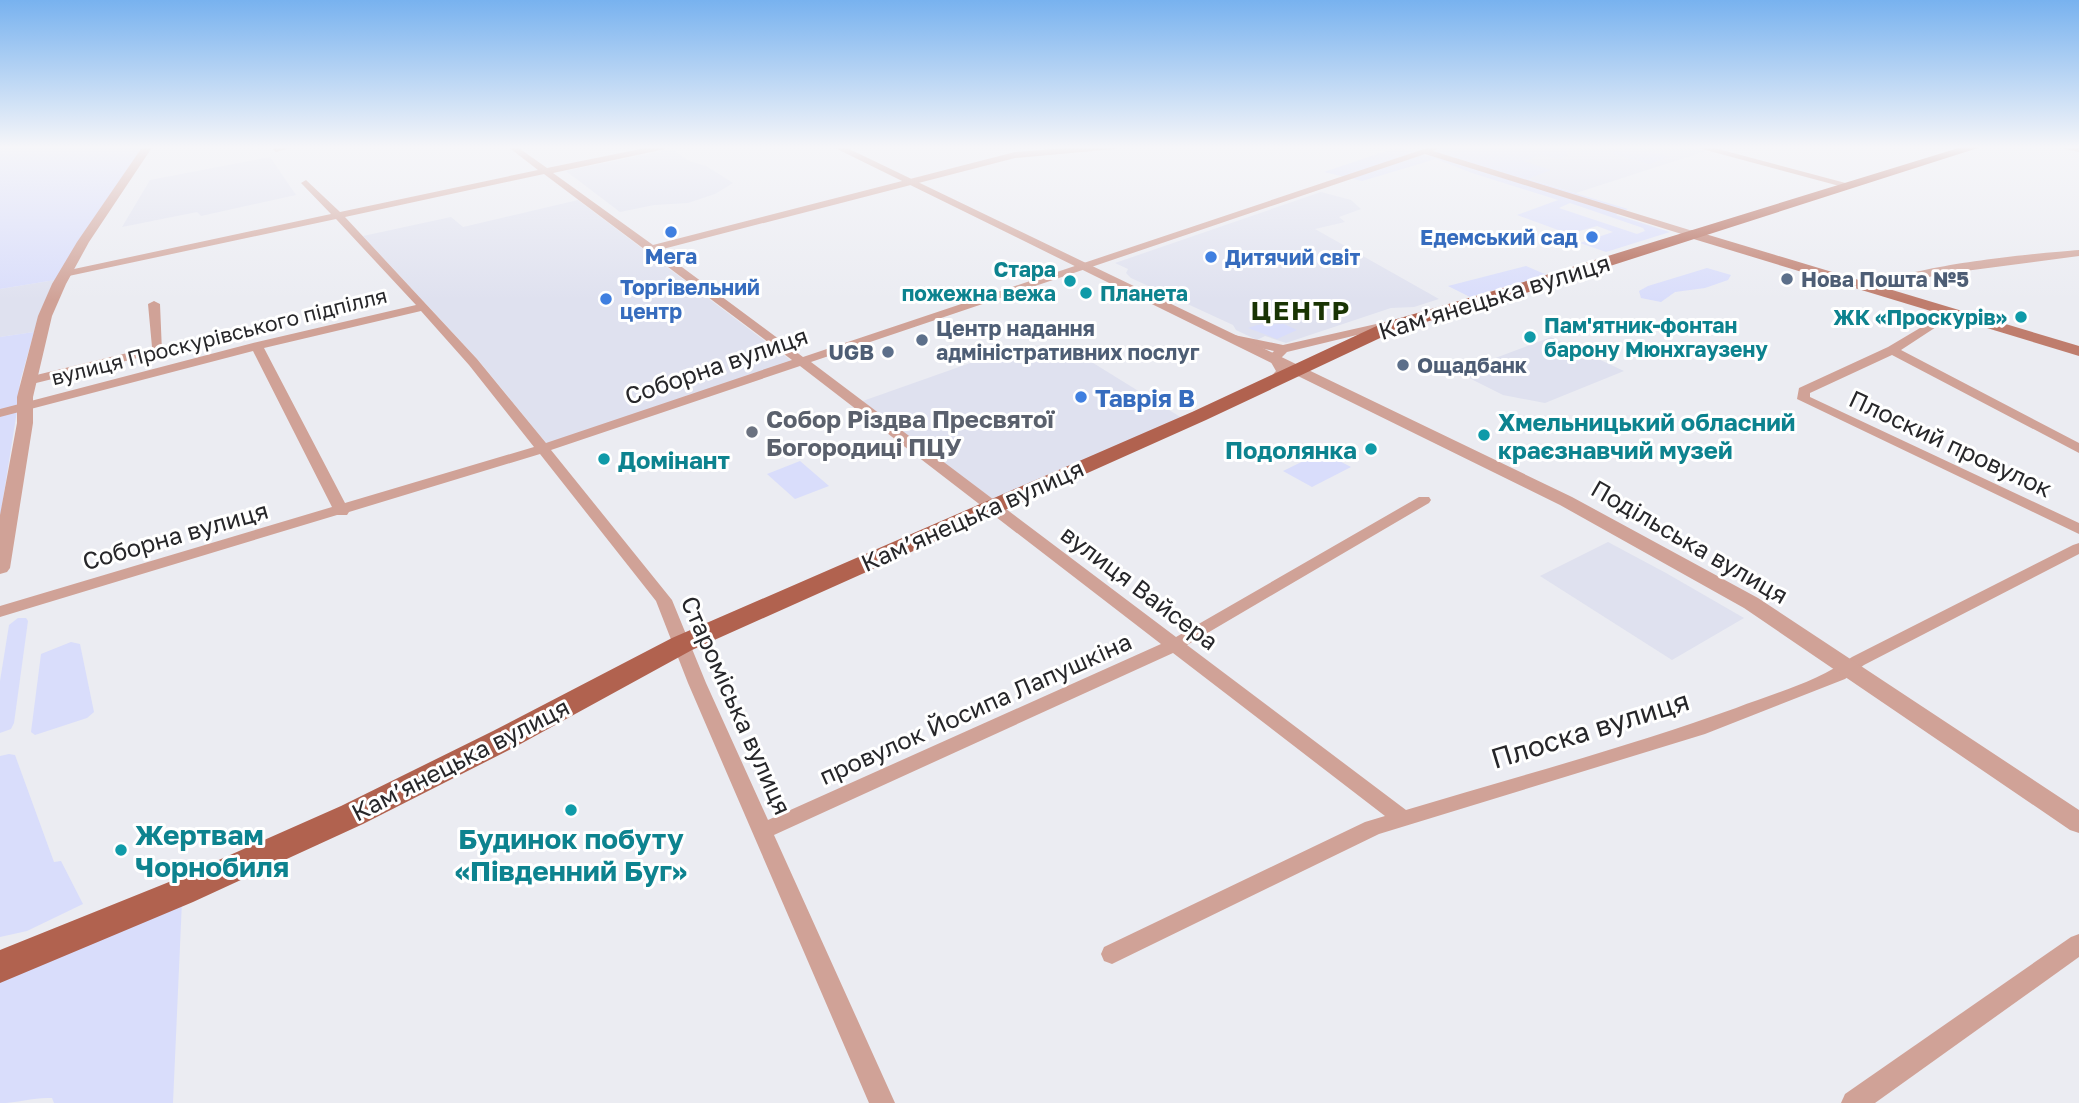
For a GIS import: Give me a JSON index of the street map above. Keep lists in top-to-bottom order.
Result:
{
  "streets": {
    "main road": ["Камʼянецька вулиця"],
    "street": [
      "вулиця Проскурівського підпілля",
      "Соборна вулиця",
      "Плоский провулок",
      "Подільська вулиця",
      "вулиця Вайсера",
      "Староміська вулиця",
      "провулок Йосипа Лапушкіна",
      "Плоска вулиця"
    ]
  },
  "crossings": [
    ["Камʼянецька вулиця", "Подільська вулиця"],
    ["Камʼянецька вулиця", "вулиця Вайсера"],
    ["Камʼянецька вулиця", "Староміська вулиця"],
    ["вулиця Проскурівського підпілля", "Староміська вулиця"],
    ["Соборна вулиця", "Подільська вулиця"],
    ["Соборна вулиця", "вулиця Вайсера"],
    ["Соборна вулиця", "Староміська вулиця"],
    ["Подільська вулиця", "Плоска вулиця"],
    ["вулиця Вайсера", "провулок Йосипа Лапушкіна"],
    ["вулиця Вайсера", "Плоска вулиця"],
    ["Староміська вулиця", "провулок Йосипа Лапушкіна"]
  ],
  "districts": ["ЦЕНТР"],
  "places": [
    "Мега",
    "Едемський сад",
    "Дитячий світ",
    "Нова Пошта №5",
    "Стара пожежна вежа",
    "Планета",
    "Торгівельний центр",
    "ЖК «Проскурів»",
    "Пам'ятник-фонтан барону Мюнхгаузену",
    "Центр надання адміністративних послуг",
    "UGB",
    "Ощадбанк",
    "Таврія В",
    "Собор Різдва Пресвятої Богородиці ПЦУ",
    "Хмельницький обласний краєзнавчий музей",
    "Подолянка",
    "Домінант",
    "Будинок побуту «Південний Буг»",
    "Жертвам Чорнобиля"
  ]
}
